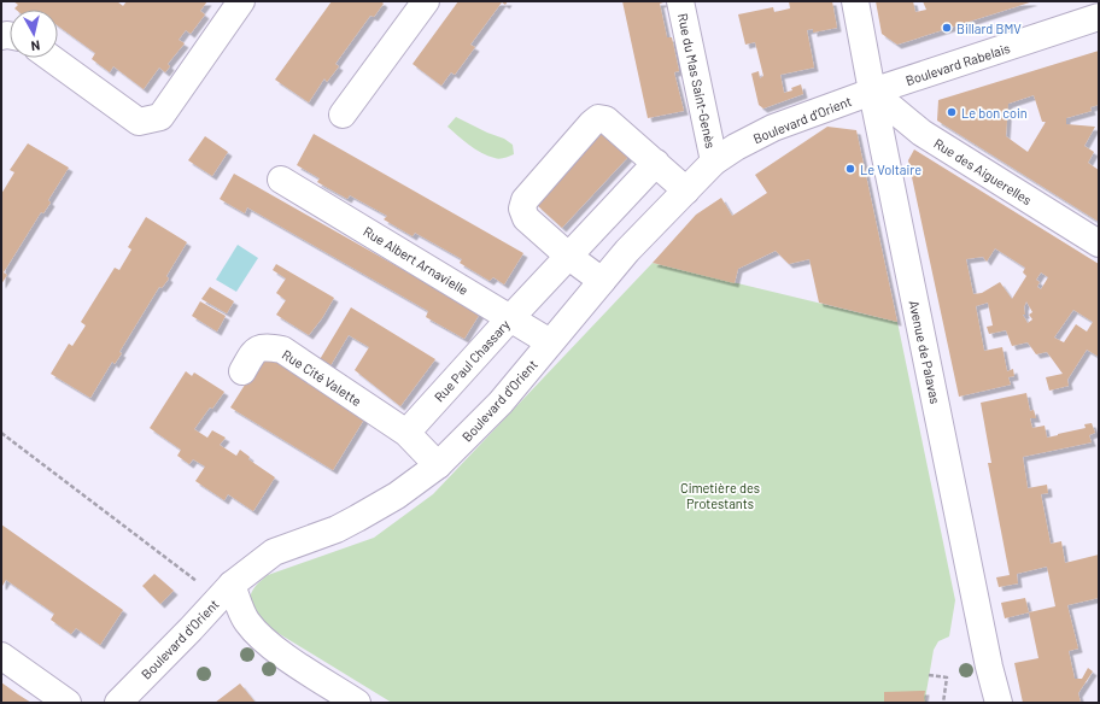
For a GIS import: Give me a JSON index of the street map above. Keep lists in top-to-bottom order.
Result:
{
  "streets": {
    "street": [
      "Boulevard Rabelais",
      "Rue du Mas Saint-Genès",
      "Boulevard d'Orient",
      "Rue des Aiguerelles",
      "Rue Albert Arnavielle",
      "Avenue de Palavas",
      "Rue Paul Chassary",
      "Rue Cité Valette"
    ]
  },
  "crossings": [
    ["Boulevard Rabelais", "Boulevard d'Orient"],
    ["Boulevard Rabelais", "Rue des Aiguerelles"],
    ["Boulevard Rabelais", "Avenue de Palavas"],
    ["Rue du Mas Saint-Genès", "Boulevard d'Orient"],
    ["Boulevard d'Orient", "Rue des Aiguerelles"],
    ["Boulevard d'Orient", "Rue Albert Arnavielle"],
    ["Boulevard d'Orient", "Avenue de Palavas"],
    ["Rue des Aiguerelles", "Avenue de Palavas"],
    ["Rue Albert Arnavielle", "Rue Paul Chassary"],
    ["Rue Paul Chassary", "Rue Cité Valette"]
  ],
  "parks": ["Cimetière des Protestants"],
  "places": ["Billard BMV", "Le bon coin", "Le Voltaire"],
  "north": "bottom"
}
